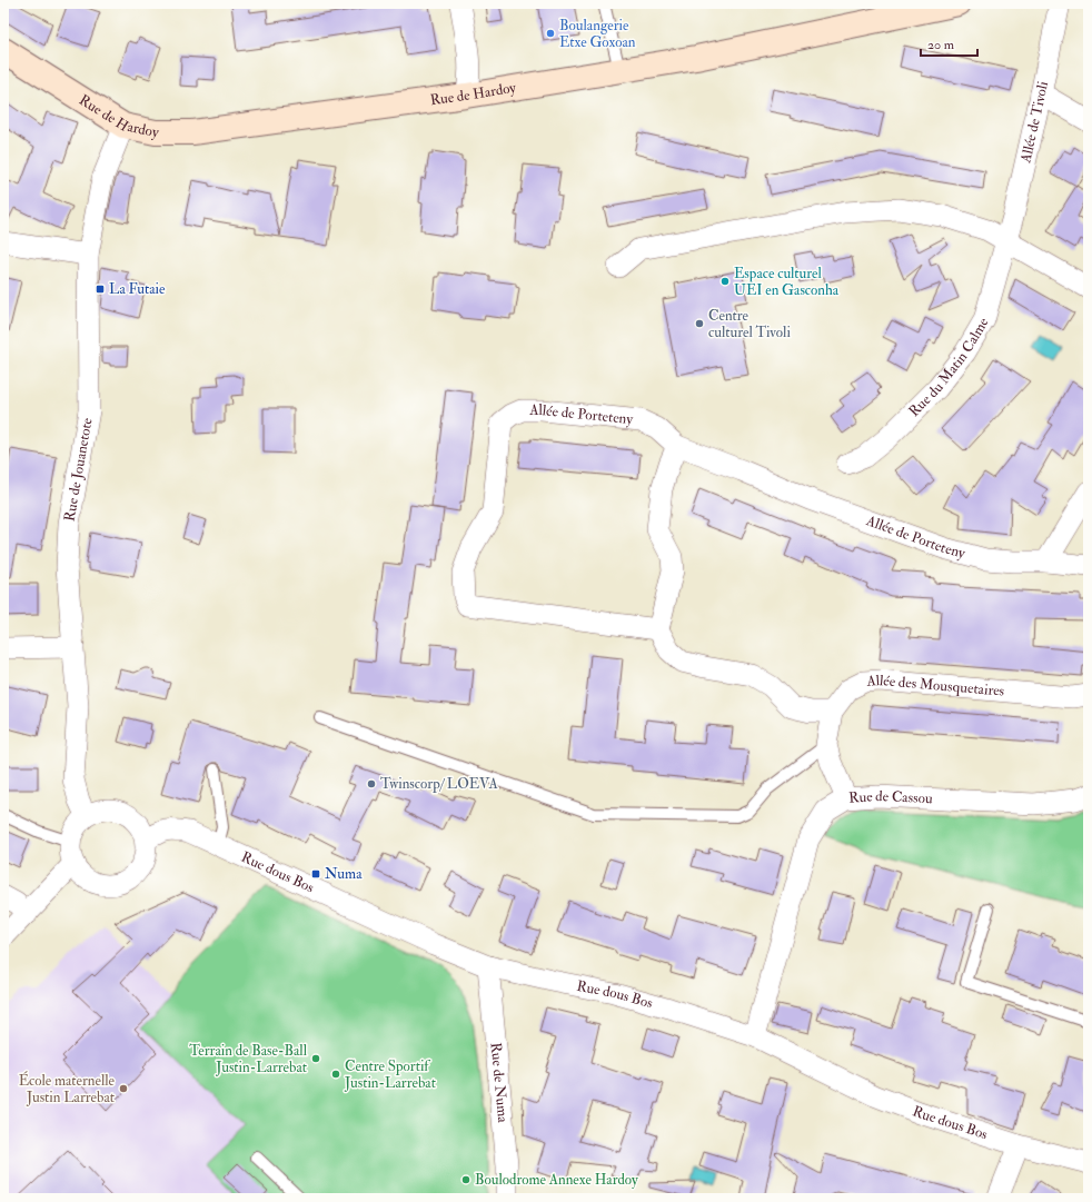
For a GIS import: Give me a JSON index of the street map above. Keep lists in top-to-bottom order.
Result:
{
  "streets": {
    "street": [
      "Rue de Hardoy",
      "Allée de Tivoli",
      "Rue du Matin Calme",
      "Allée de Porteteny",
      "Rue de Jouanetote",
      "Allée des Mousquetaires",
      "Rue de Cassou",
      "Rue dous Bos",
      "Rue de Numa"
    ]
  },
  "crossings": [
    ["Rue de Hardoy", "Rue de Jouanetote"],
    ["Allée de Tivoli", "Rue du Matin Calme"],
    ["Rue de Jouanetote", "Rue dous Bos"],
    ["Allée des Mousquetaires", "Rue de Cassou"],
    ["Rue de Cassou", "Rue dous Bos"],
    ["Rue dous Bos", "Rue de Numa"]
  ],
  "places": {
    "other": [
      "Boulangerie Etxe Goxoan",
      "Espace culturel UEI en Gasconha",
      "Centre culturel Tivoli",
      "Twinscorp/ LOEVA",
      "Terrain de Base-Ball Justin-Larrebat",
      "Centre Sportif Justin-Larrebat",
      "École maternelle Justin Larrebat",
      "Boulodrome Annexe Hardoy"
    ],
    "transit": ["La Futaie", "Numa"]
  },
  "scale_bar": "20 m"
}
